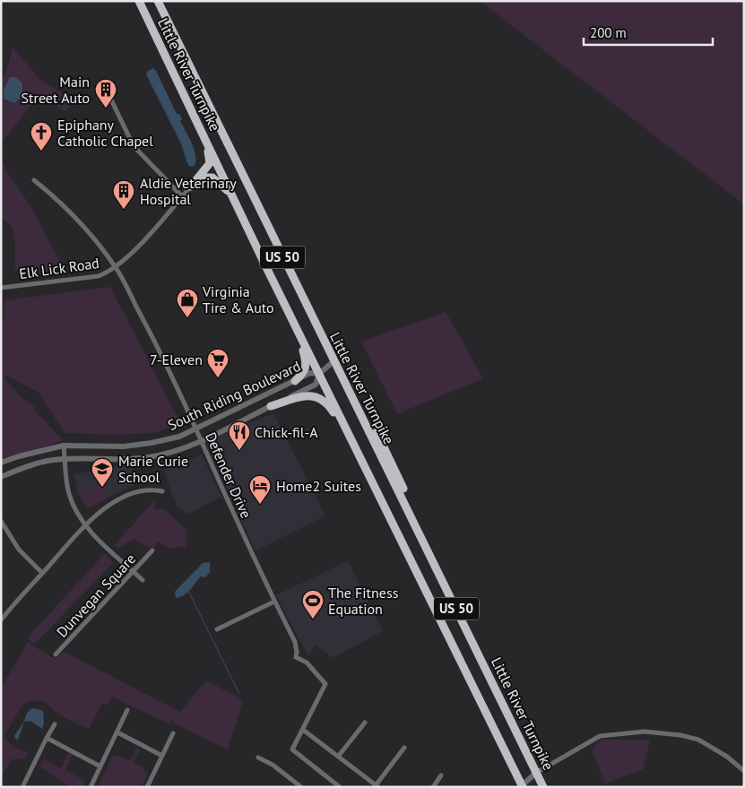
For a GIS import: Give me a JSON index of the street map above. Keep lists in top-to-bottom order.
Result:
{
  "streets": {
    "highway": ["Little River Turnpike", "US 50"],
    "street": [
      "Elk Lick Road",
      "South Riding Boulevard",
      "Defender Drive",
      "Dunvegan Square"
    ]
  },
  "crossings": [
    ["Little River Turnpike", "South Riding Boulevard"],
    ["Elk Lick Road", "Defender Drive"],
    ["South Riding Boulevard", "Defender Drive"]
  ],
  "places": {
    "building": ["Main Street Auto", "Aldie Veterinary Hospital"],
    "church": ["Epiphany Catholic Chapel"],
    "shop": ["Virginia Tire & Auto"],
    "supermarket": ["7-Eleven"],
    "restaurant": ["Chick-fil-A"],
    "school or university": ["Marie Curie School"],
    "hotel": ["Home2 Suites"],
    "sports": ["The Fitness Equation"]
  },
  "scale_bar": "200 m"
}
